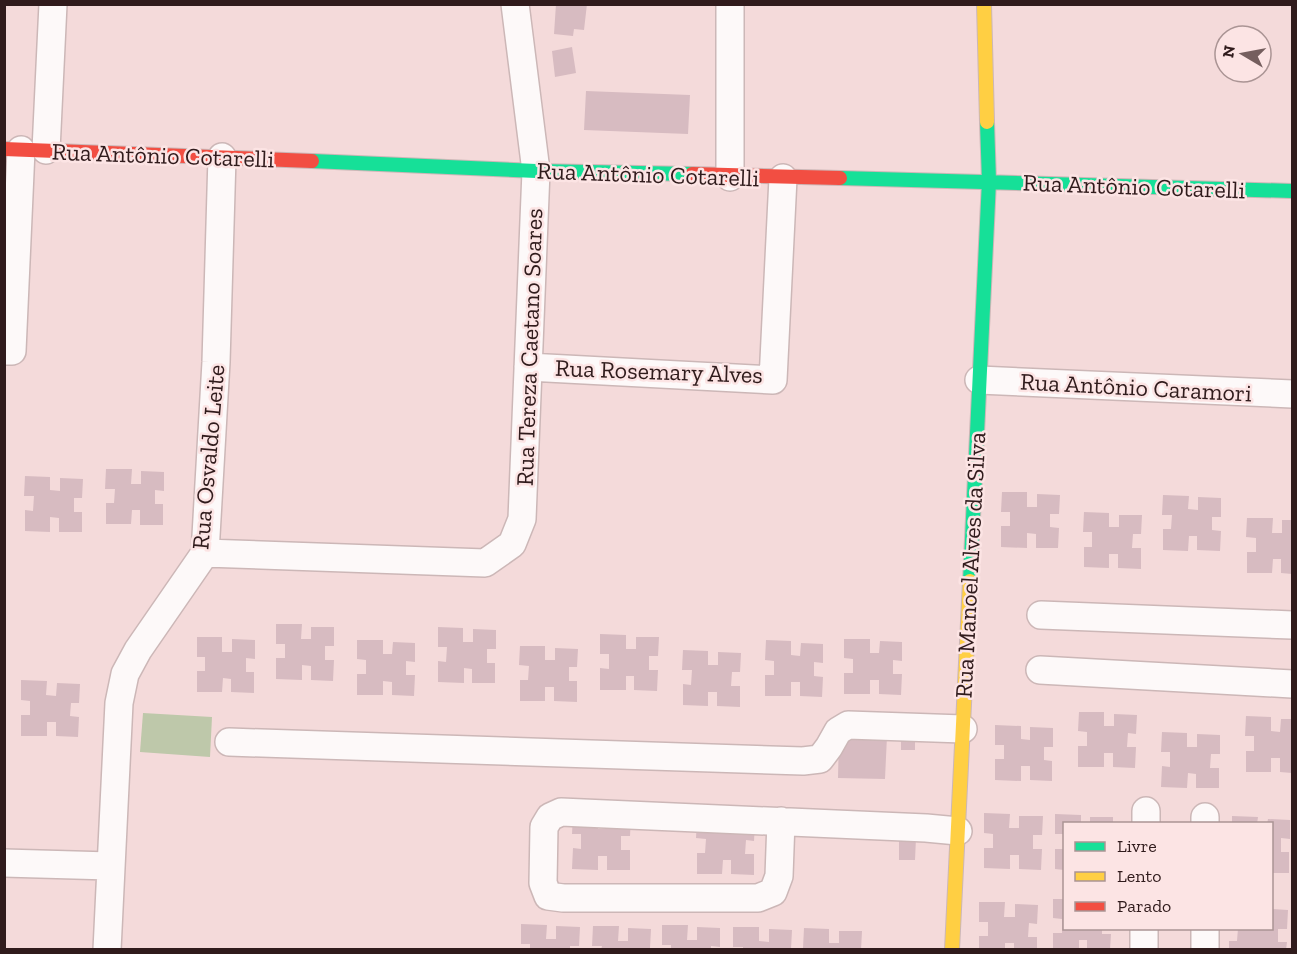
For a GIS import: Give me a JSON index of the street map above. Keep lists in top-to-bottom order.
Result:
{
  "streets": {
    "street": [
      "Rua Antônio Cotarelli",
      "Rua Tereza Caetano Soares",
      "Rua Rosemary Alves",
      "Rua Antônio Caramori",
      "Rua Osvaldo Leite",
      "Rua Manoel Alves da Silva"
    ]
  },
  "crossings": [
    ["Rua Antônio Cotarelli", "Rua Tereza Caetano Soares"],
    ["Rua Antônio Cotarelli", "Rua Rosemary Alves"],
    ["Rua Antônio Cotarelli", "Rua Osvaldo Leite"],
    ["Rua Antônio Cotarelli", "Rua Manoel Alves da Silva"],
    ["Rua Tereza Caetano Soares", "Rua Rosemary Alves"],
    ["Rua Tereza Caetano Soares", "Rua Osvaldo Leite"],
    ["Rua Antônio Caramori", "Rua Manoel Alves da Silva"]
  ],
  "legend": ["Livre", "Lento", "Parado"],
  "north": "left"
}
